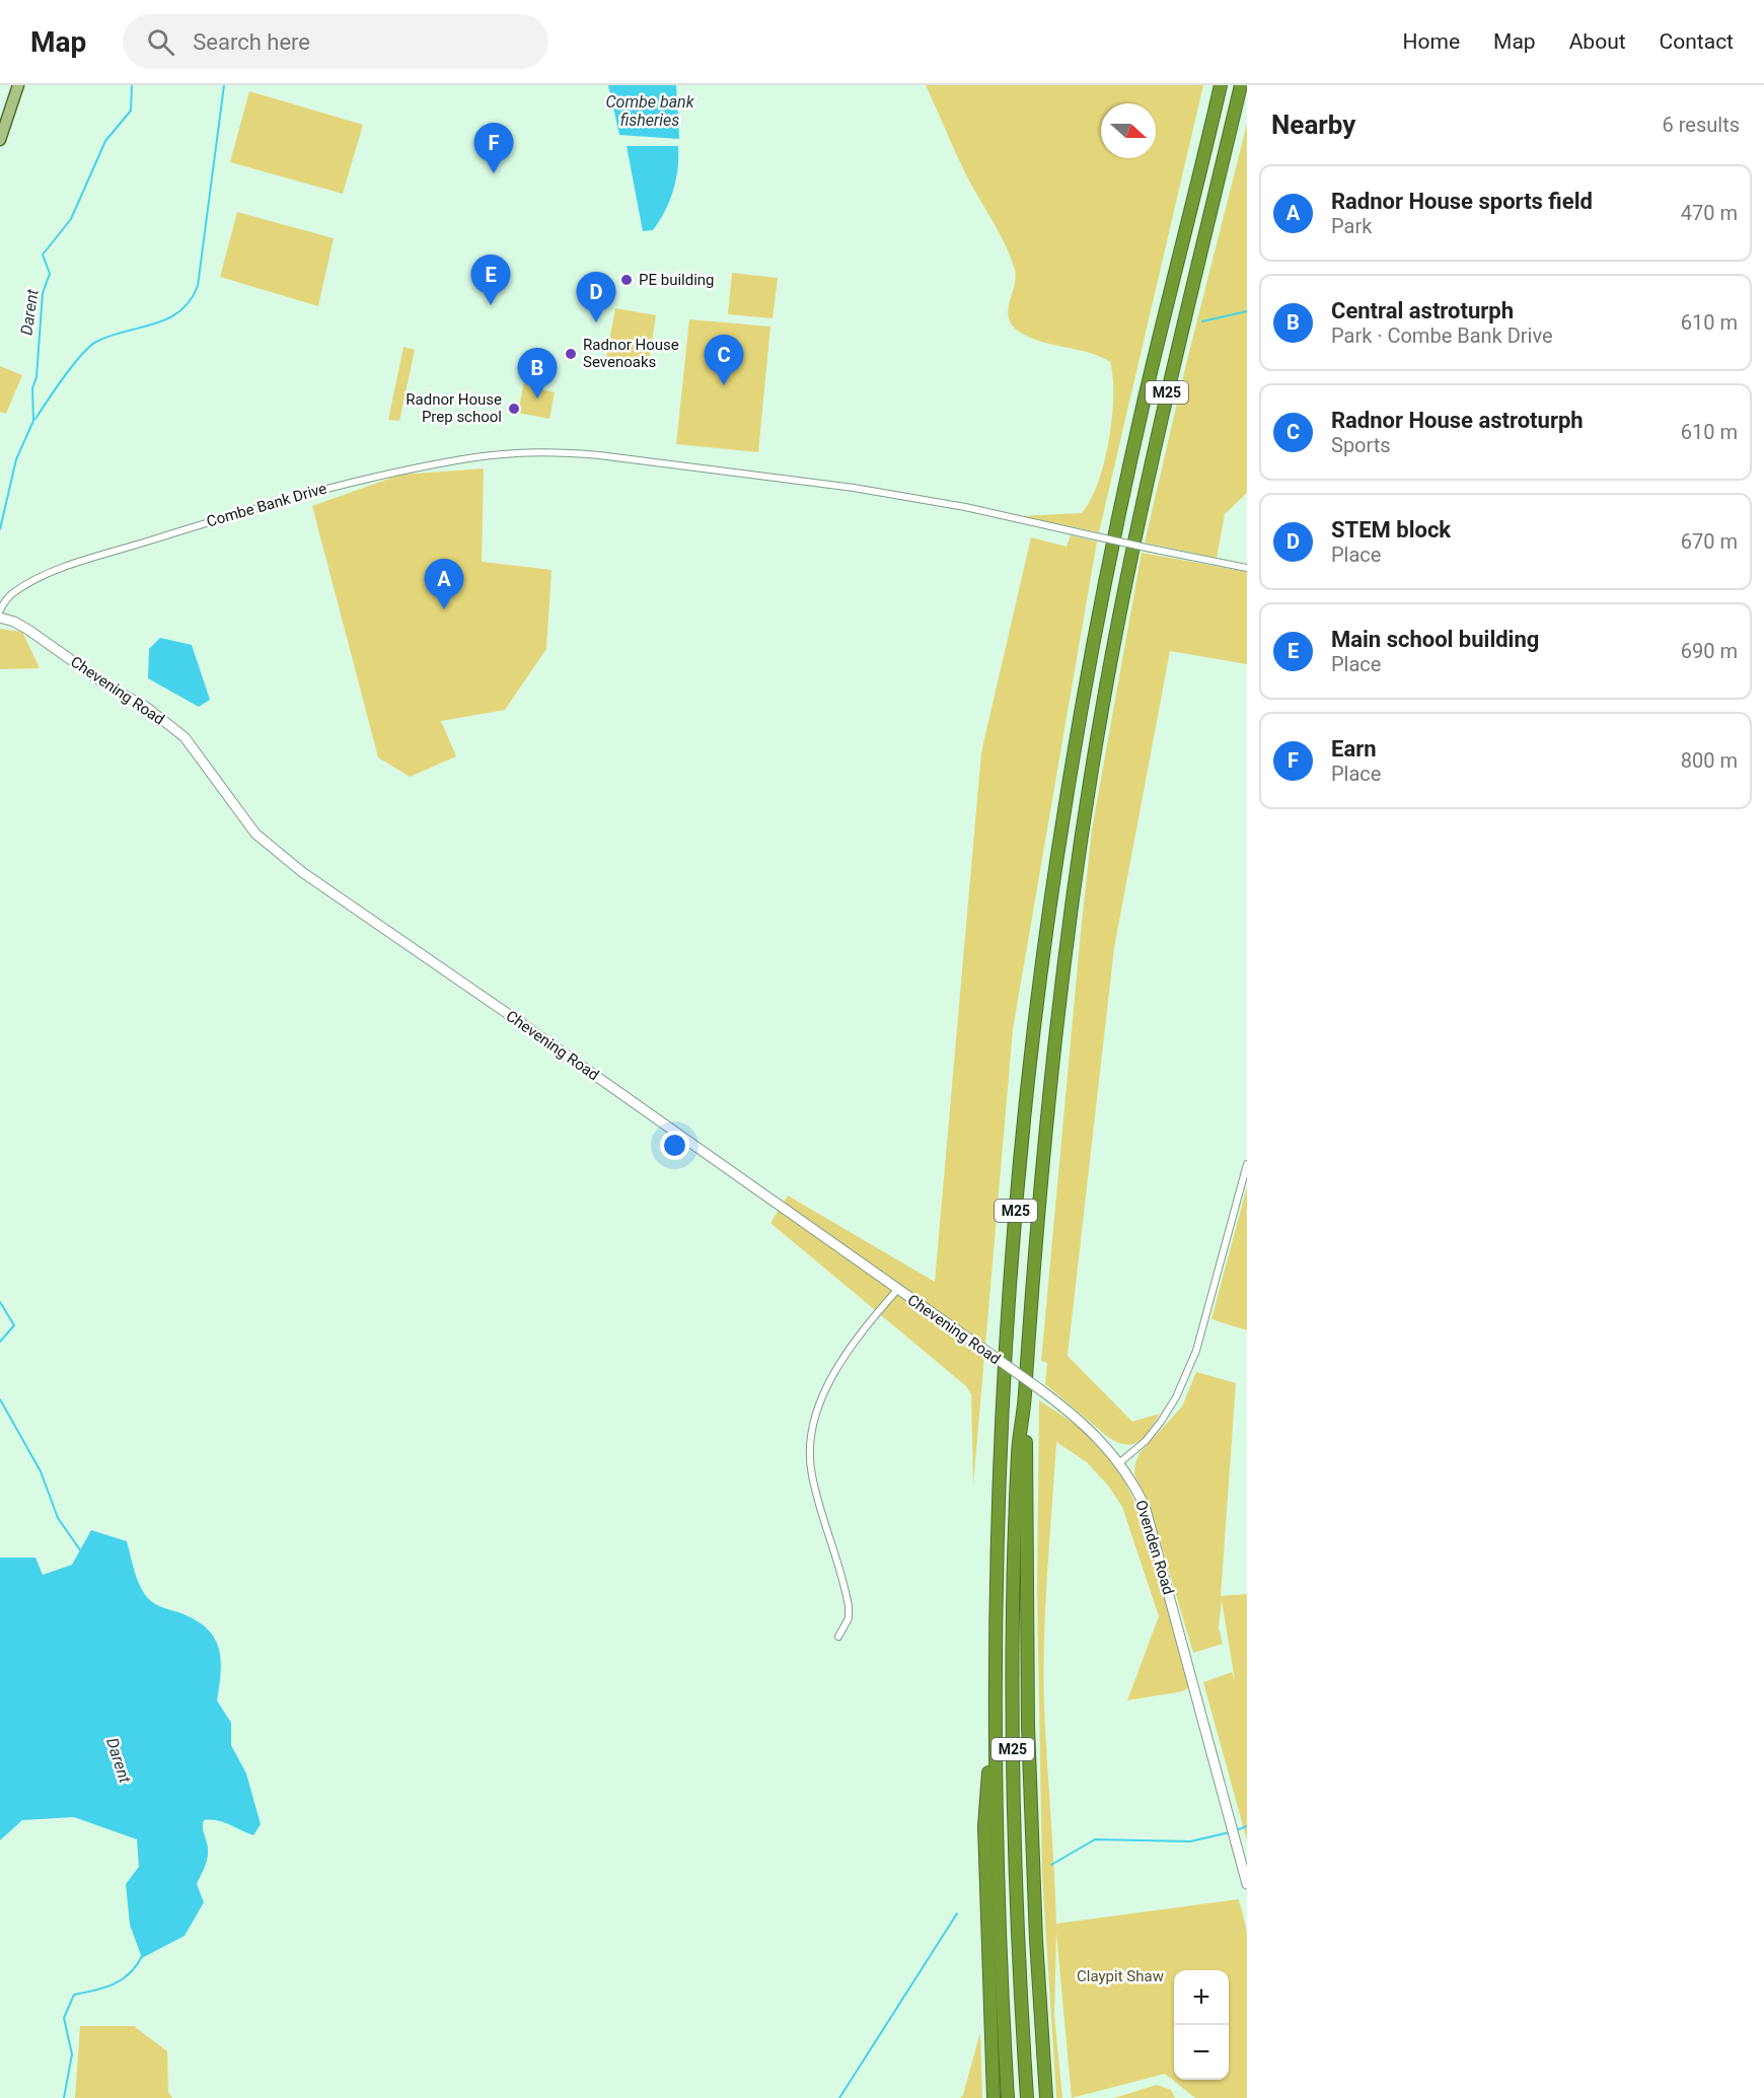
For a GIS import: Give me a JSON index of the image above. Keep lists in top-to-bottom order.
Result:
{
  "streets": {
    "highway": ["M25"],
    "main road": ["Chevening Road", "Ovenden Road"],
    "street": ["Combe Bank Drive"]
  },
  "crossings": [
    ["Chevening Road", "Ovenden Road"]
  ],
  "water": ["Combe bank fisheries", "Darent"],
  "parks": ["Claypit Shaw"],
  "places": ["PE building", "Radnor House Sevenoaks", "Radnor House Prep school"],
  "north": "right",
  "page": {
    "header": "Map",
    "search": "Search here",
    "nav": [
      "Home",
      "Map",
      "About",
      "Contact"
    ],
    "heading": ["Nearby", "6 results"],
    "pins": [
      "F",
      "E",
      "D",
      "C",
      "B",
      "A"
    ],
    "list": [
      {
        "mark": "A",
        "name": "Radnor House sports field",
        "note": "Park",
        "value": "470 m"
      },
      {
        "mark": "B",
        "name": "Central astroturph",
        "note": "Park · Combe Bank Drive",
        "value": "610 m"
      },
      {
        "mark": "C",
        "name": "Radnor House astroturph",
        "note": "Sports",
        "value": "610 m"
      },
      {
        "mark": "D",
        "name": "STEM block",
        "note": "Place",
        "value": "670 m"
      },
      {
        "mark": "E",
        "name": "Main school building",
        "note": "Place",
        "value": "690 m"
      },
      {
        "mark": "F",
        "name": "Earn",
        "note": "Place",
        "value": "800 m"
      }
    ],
    "map_buttons": ["+", "−"]
  }
}
